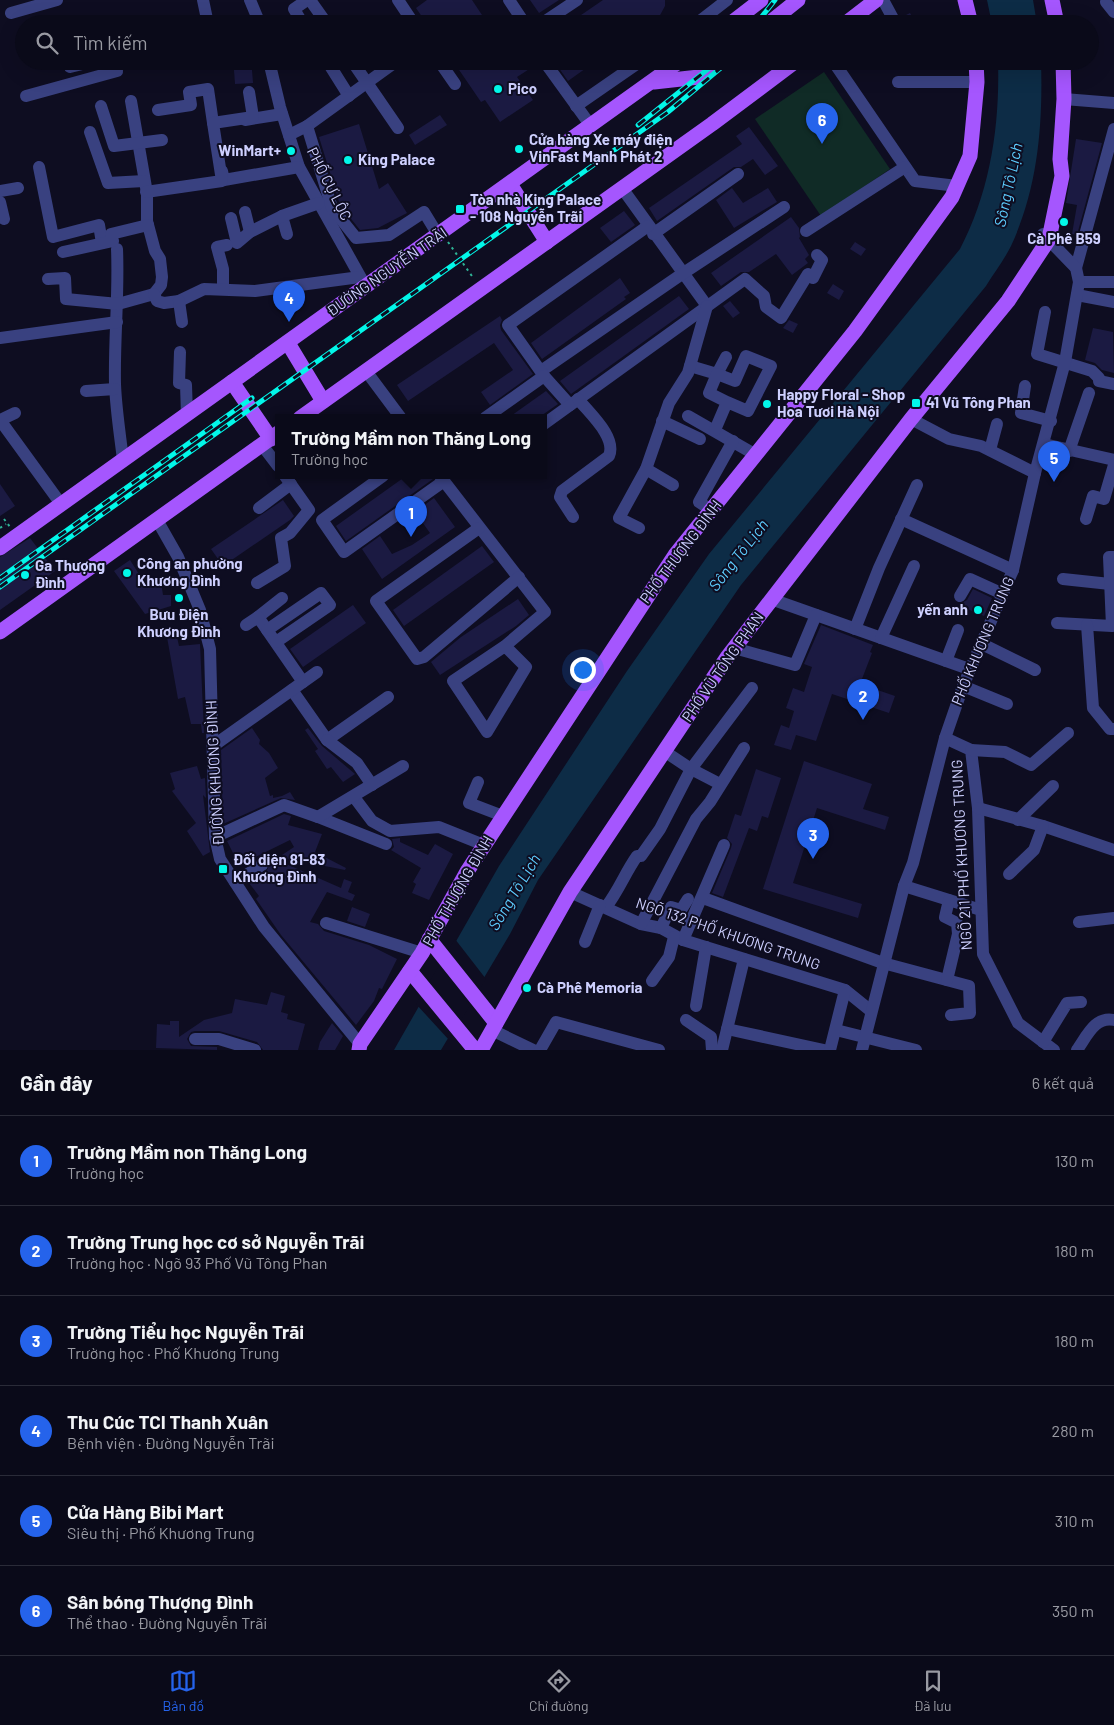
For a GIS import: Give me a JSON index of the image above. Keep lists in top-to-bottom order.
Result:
{
  "streets": {
    "main road": ["ĐƯỜNG NGUYỄN TRÃI", "PHỐ THƯỢNG ĐÌNH", "PHỐ VŨ TÔNG PHAN"],
    "street": [
      "PHỐ CỰ LỘC",
      "PHỐ KHƯƠNG TRUNG",
      "ĐƯỜNG KHƯƠNG ĐÌNH",
      "NGÕ 211 PHỐ KHƯƠNG TRUNG",
      "NGÕ 132 PHỐ KHƯƠNG TRUNG"
    ]
  },
  "crossings": [
    ["PHỐ CỰ LỘC", "ĐƯỜNG NGUYỄN TRÃI"],
    ["PHỐ THƯỢNG ĐÌNH", "ĐƯỜNG KHƯƠNG ĐÌNH"],
    ["PHỐ KHƯƠNG TRUNG", "NGÕ 211 PHỐ KHƯƠNG TRUNG"],
    ["PHỐ KHƯƠNG TRUNG", "NGÕ 132 PHỐ KHƯƠNG TRUNG"],
    ["PHỐ VŨ TÔNG PHAN", "NGÕ 132 PHỐ KHƯƠNG TRUNG"]
  ],
  "water": ["Sông Tô Lịch"],
  "places": {
    "other": [
      "Pico",
      "Cửa hàng Xe máy điện VinFast Mạnh Phát 2",
      "WinMart+",
      "King Palace",
      "Cà Phê B59",
      "Happy Floral - Shop Hoa Tươi Hà Nội",
      "Công an phường Khương Đình",
      "Ga Thượng Đình",
      "Bưu Điện Khương Đình",
      "yến anh",
      "Cà Phê Memoria"
    ],
    "transit": ["Tòa nhà King Palace - 108 Nguyễn Trãi", "41 Vũ Tông Phan", "Đối diện 81-83 Khương Đình"]
  },
  "page": {
    "search": "Tìm kiếm",
    "pins": [
      "6",
      "4",
      "5",
      "1",
      "2",
      "3"
    ],
    "popup": ["Trường Mầm non Thăng Long", "Trường học"],
    "heading": ["Gần đây", "6 kết quả"],
    "list": [
      {
        "mark": "1",
        "name": "Trường Mầm non Thăng Long",
        "note": "Trường học",
        "value": "130 m"
      },
      {
        "mark": "2",
        "name": "Trường Trung học cơ sở Nguyễn Trãi",
        "note": "Trường học · Ngõ 93 Phố Vũ Tông Phan",
        "value": "180 m"
      },
      {
        "mark": "3",
        "name": "Trường Tiểu học Nguyễn Trãi",
        "note": "Trường học · Phố Khương Trung",
        "value": "180 m"
      },
      {
        "mark": "4",
        "name": "Thu Cúc TCI Thanh Xuân",
        "note": "Bệnh viện · Đường Nguyễn Trãi",
        "value": "280 m"
      },
      {
        "mark": "5",
        "name": "Cửa Hàng Bibi Mart",
        "note": "Siêu thị · Phố Khương Trung",
        "value": "310 m"
      },
      {
        "mark": "6",
        "name": "Sân bóng Thượng Đình",
        "note": "Thể thao · Đường Nguyễn Trãi",
        "value": "350 m"
      }
    ],
    "nav": ["Bản đồ", "Chỉ đường", "Đã lưu"]
  }
}
